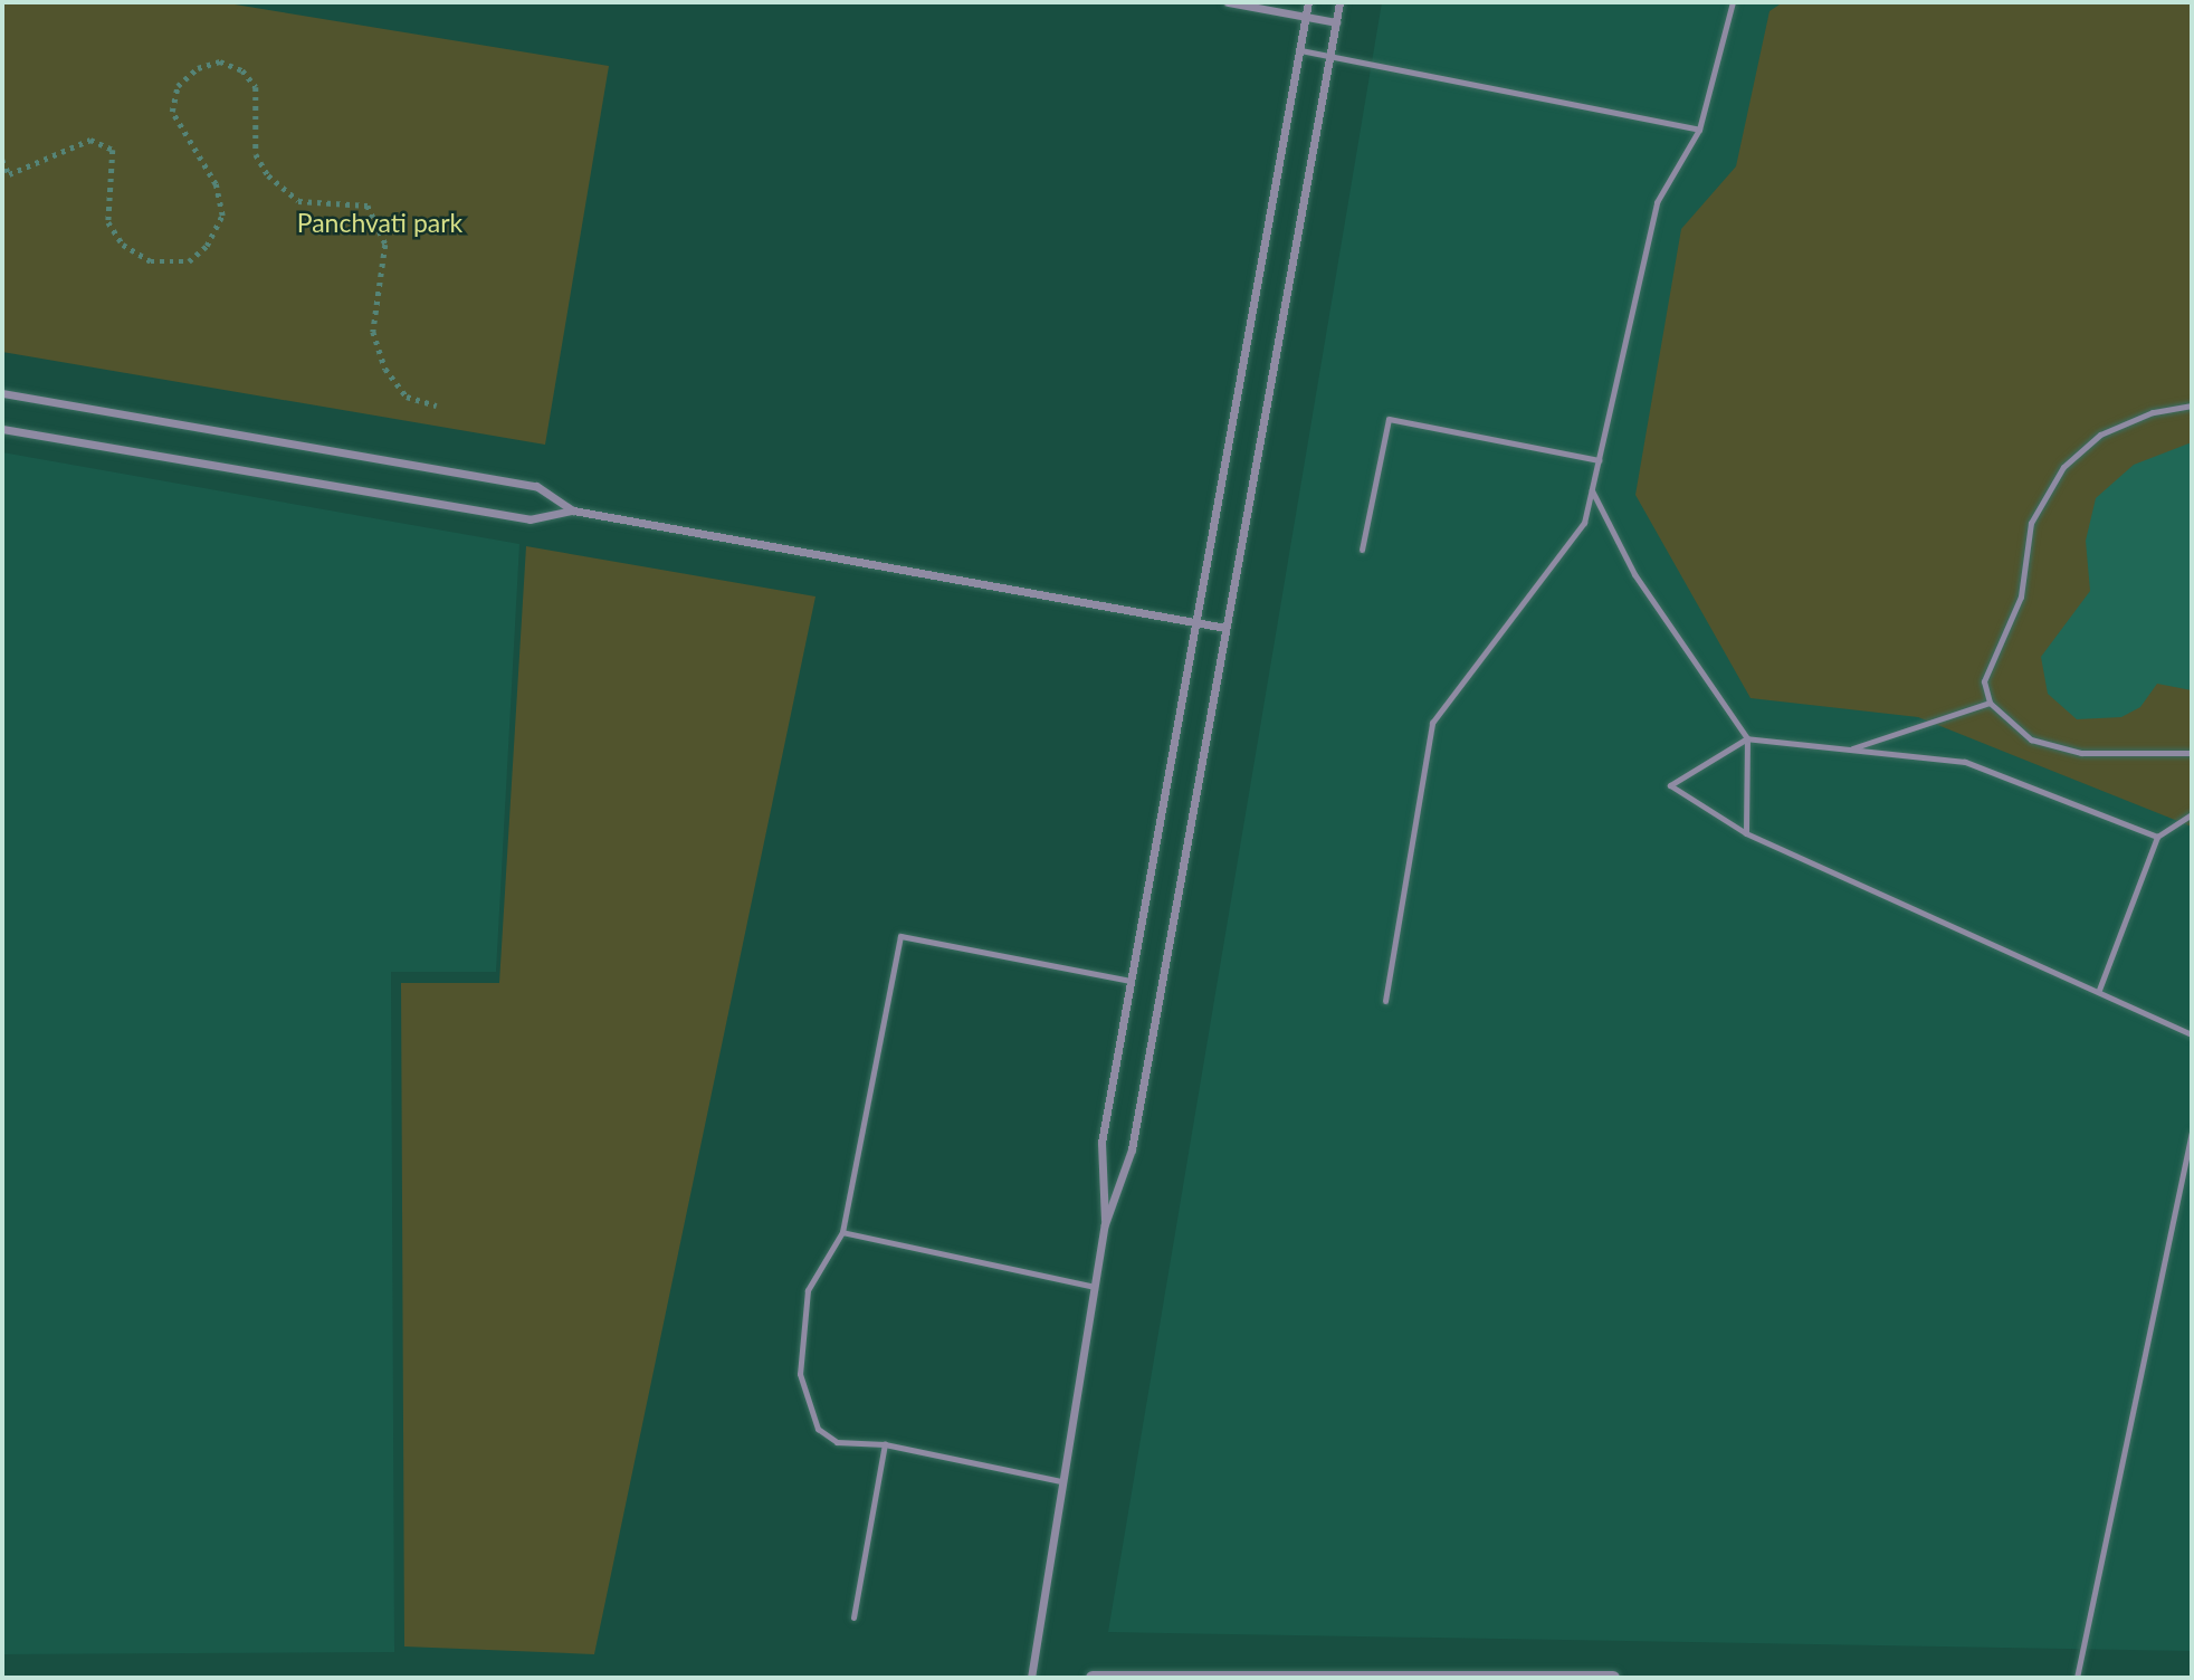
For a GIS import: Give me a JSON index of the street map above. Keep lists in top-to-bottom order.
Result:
{
  "parks": ["Panchvati park"]
}
